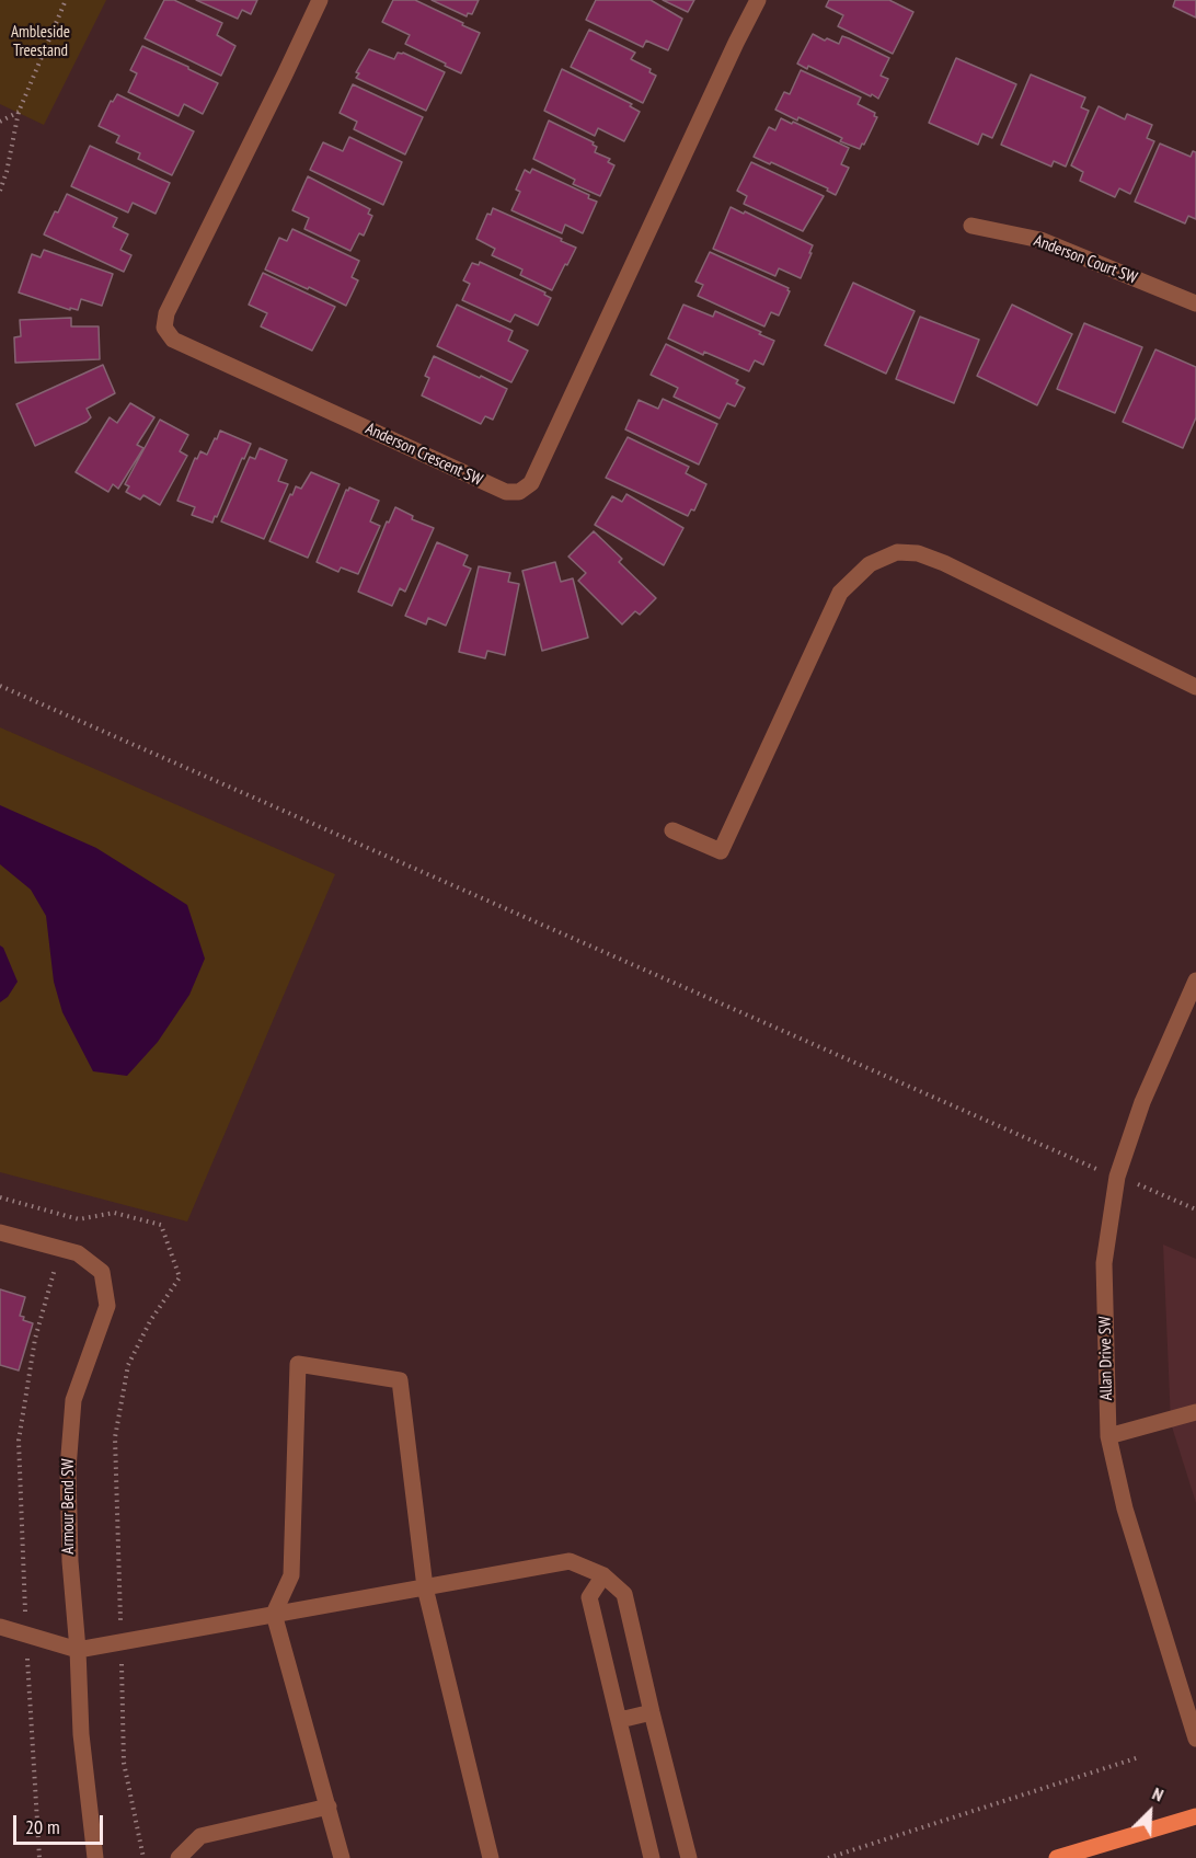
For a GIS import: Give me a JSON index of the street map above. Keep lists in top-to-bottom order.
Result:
{
  "streets": {
    "street": [
      "Anderson Court SW",
      "Anderson Crescent SW",
      "Allan Drive SW",
      "Armour Bend SW"
    ]
  },
  "parks": ["Ambleside Treestand"],
  "scale_bar": "20 m",
  "north": "top right"
}
